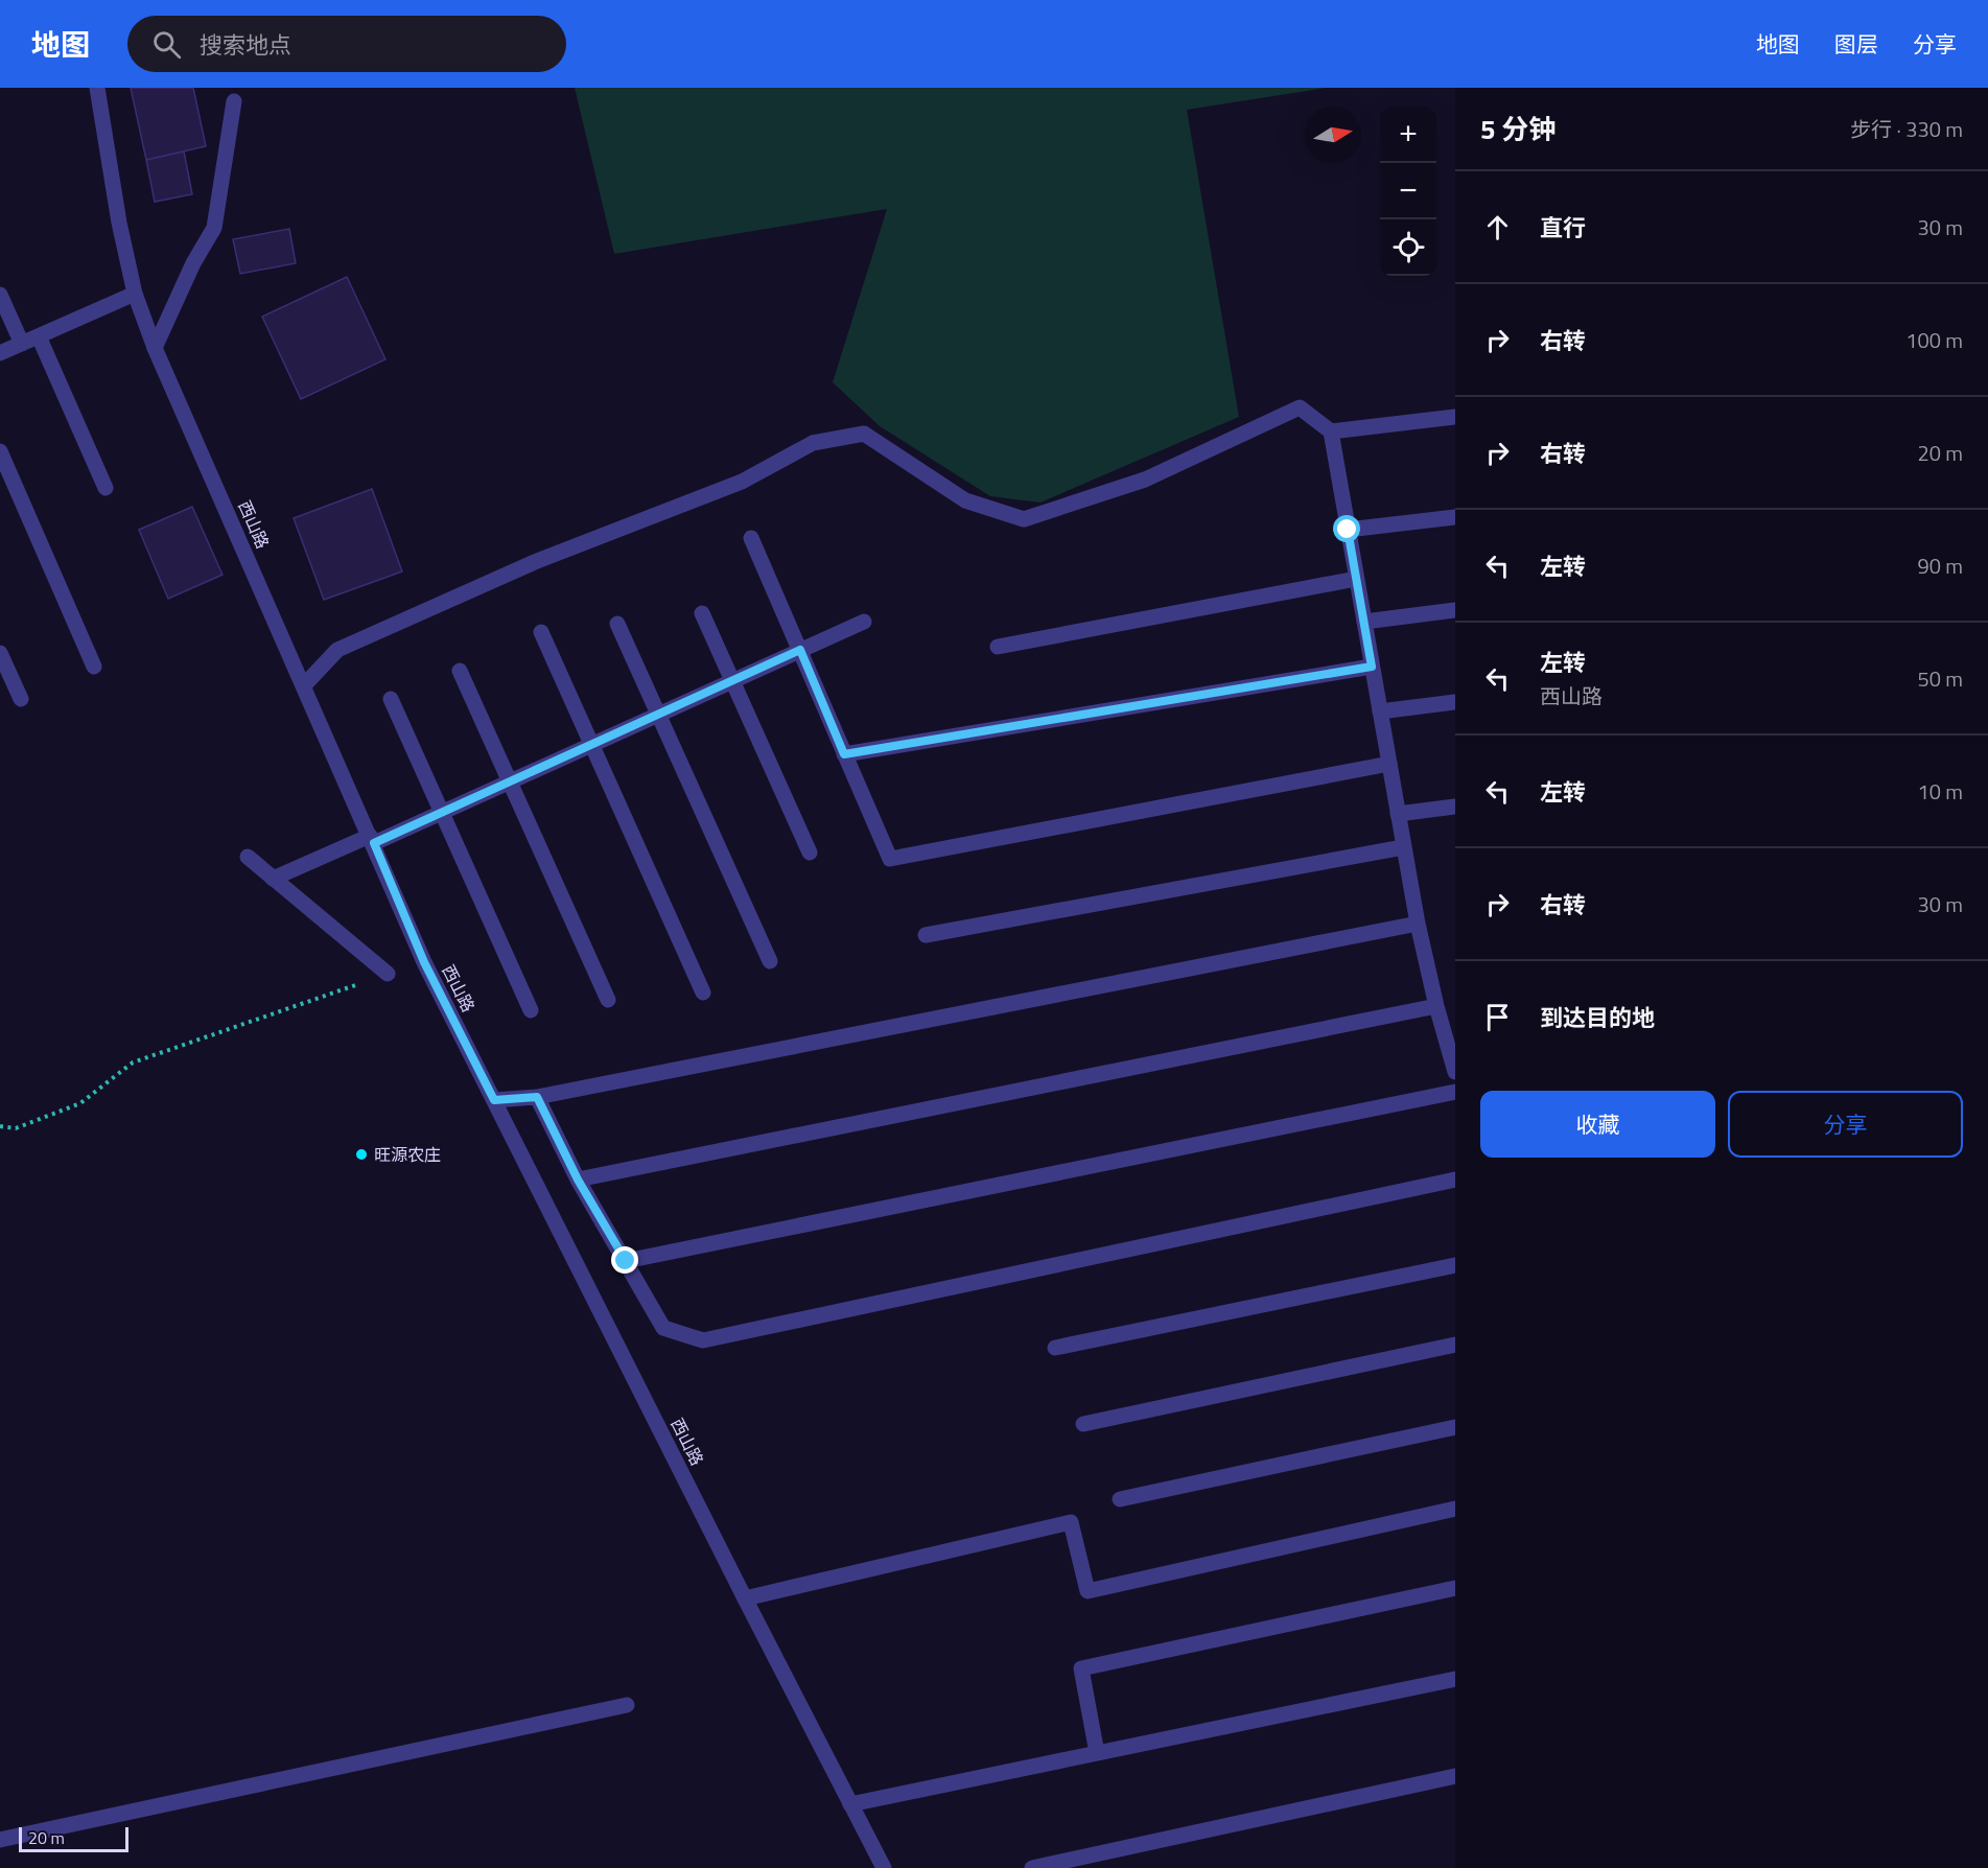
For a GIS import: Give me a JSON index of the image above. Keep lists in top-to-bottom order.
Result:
{
  "streets": {
    "street": ["西山路"]
  },
  "places": ["旺源农庄"],
  "scale_bar": "20 m",
  "north": "right",
  "page": {
    "header": "地图",
    "search": "搜索地点",
    "nav": ["地图", "图层", "分享"],
    "heading": ["5 分钟", "步行 · 330 m"],
    "map_buttons": ["+", "−"],
    "list": [
      ["直行", "30 m"],
      ["右转", "100 m"],
      ["右转", "20 m"],
      ["左转", "90 m"],
      ["左转", "西山路", "50 m"],
      ["左转", "10 m"],
      ["右转", "30 m"],
      "到达目的地"
    ],
    "buttons": ["收藏", "分享"],
    "scale": "20 m"
  }
}
